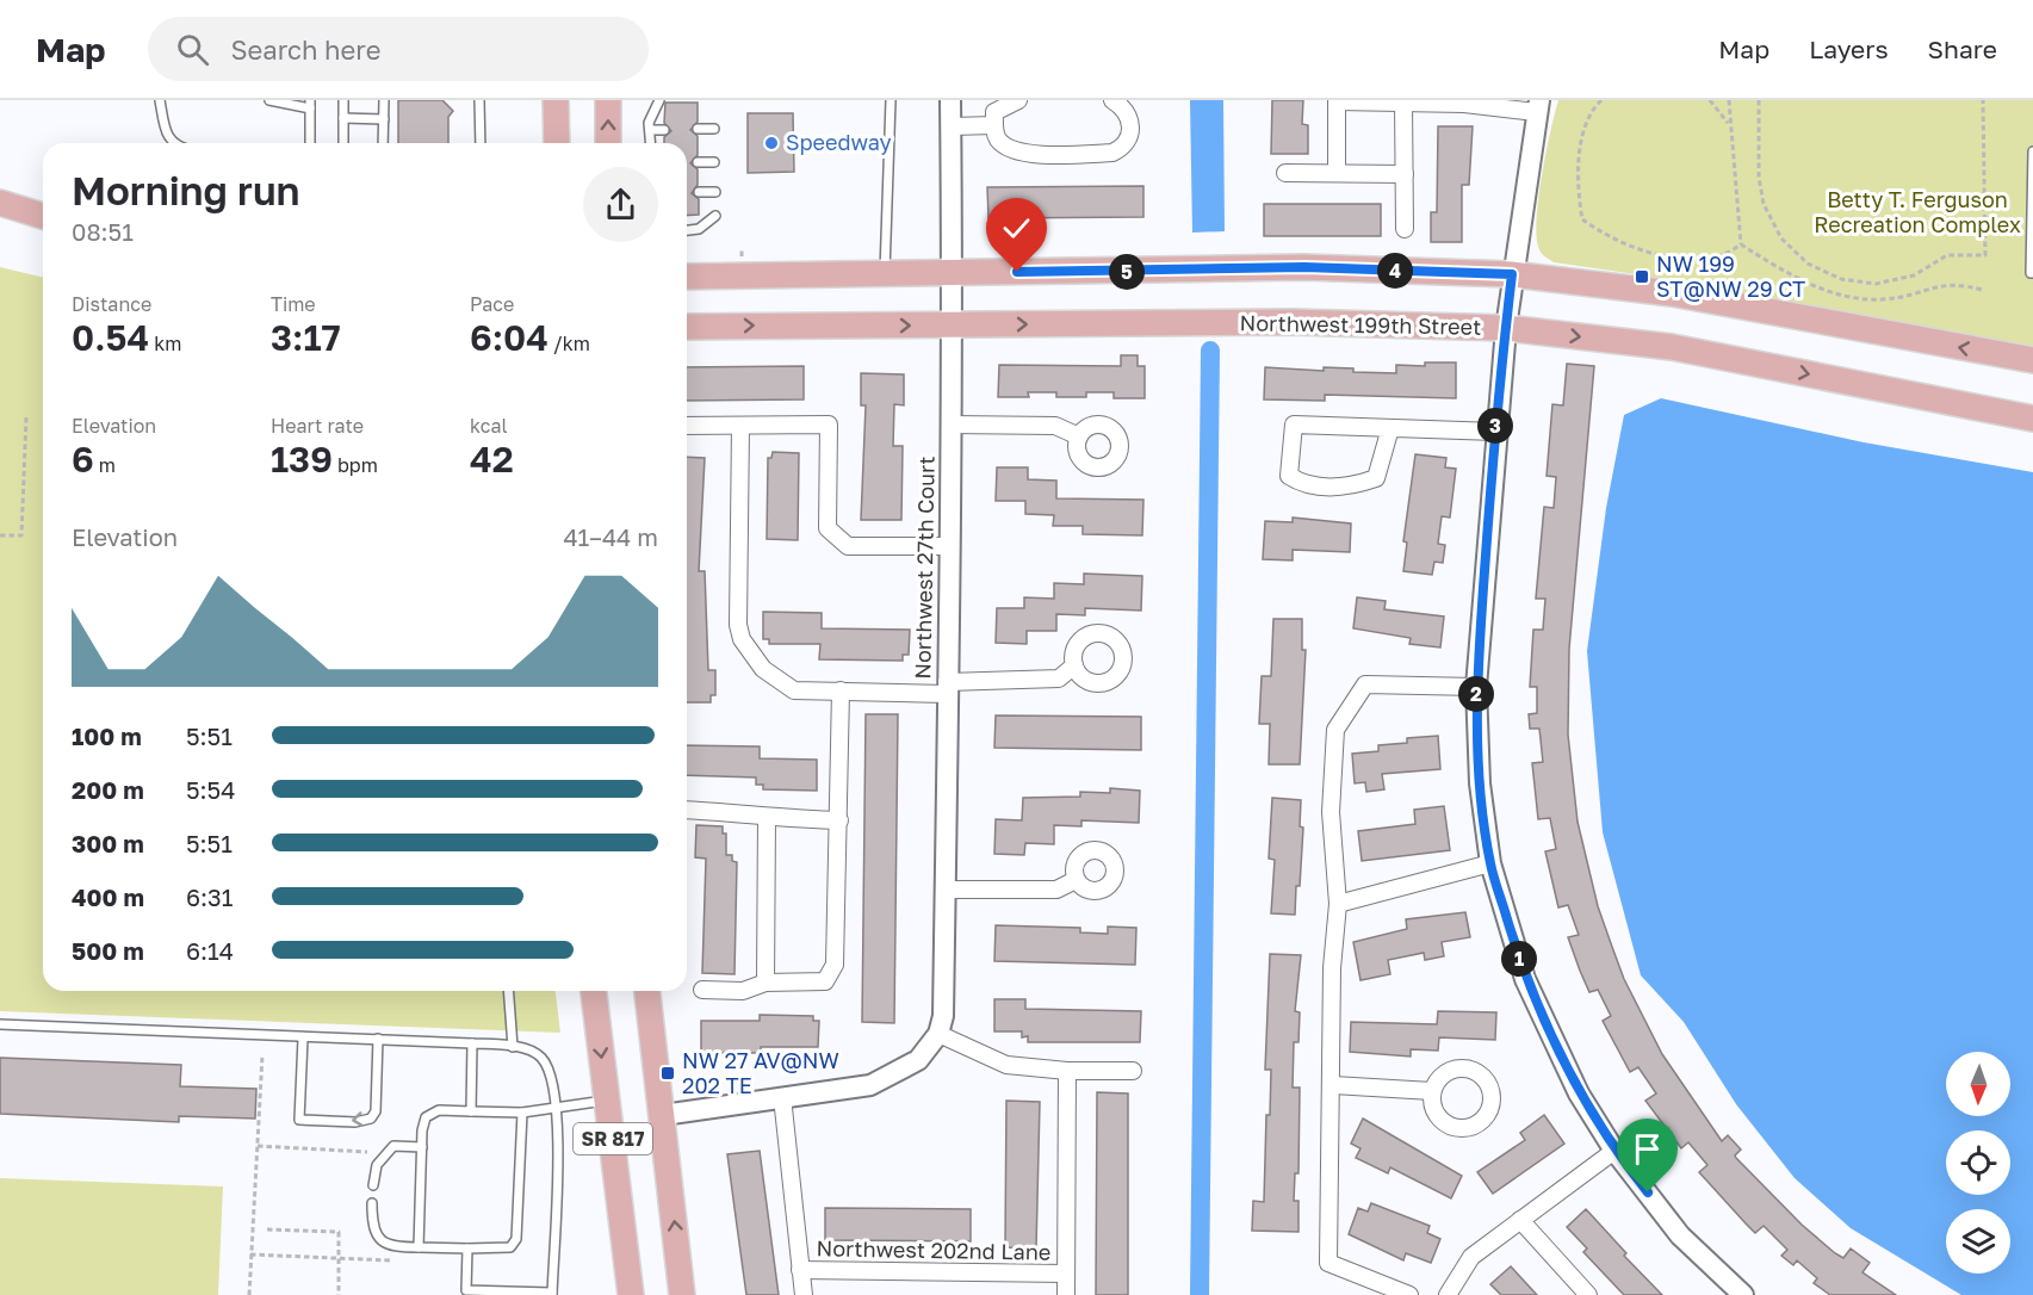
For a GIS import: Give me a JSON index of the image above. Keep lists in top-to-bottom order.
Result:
{
  "streets": {
    "main road": ["Northwest 199th Street", "SR 817"],
    "street": ["Northwest 27th Court", "Northwest 202nd Lane"]
  },
  "crossings": [
    ["Northwest 199th Street", "Northwest 27th Court"]
  ],
  "parks": ["Betty T. Ferguson Recreation Complex"],
  "places": {
    "other": ["Speedway"],
    "transit": ["NW 199 ST@NW 29 CT", "NW 27 AV@NW 202 TE"]
  },
  "north": "bottom",
  "page": {
    "header": "Map",
    "search": "Search here",
    "nav": ["Map", "Layers", "Share"],
    "heading": ["Morning run", "08:51"],
    "pins": [
      "4",
      "5",
      "3",
      "2",
      "1"
    ],
    "stats": [
      ["Distance", "0.54 km"],
      ["Time", "3:17"],
      ["Pace", "6:04 /km"],
      ["Elevation", "6 m"],
      ["Heart rate", "139 bpm"],
      ["kcal", "42"]
    ],
    "chart": ["Elevation", "41–44 m"],
    "list": [
      {
        "name": "100 m",
        "note": "5:51"
      },
      {
        "name": "200 m",
        "note": "5:54"
      },
      {
        "name": "300 m",
        "note": "5:51"
      },
      {
        "name": "400 m",
        "note": "6:31"
      },
      {
        "name": "500 m",
        "note": "6:14"
      }
    ]
  }
}
